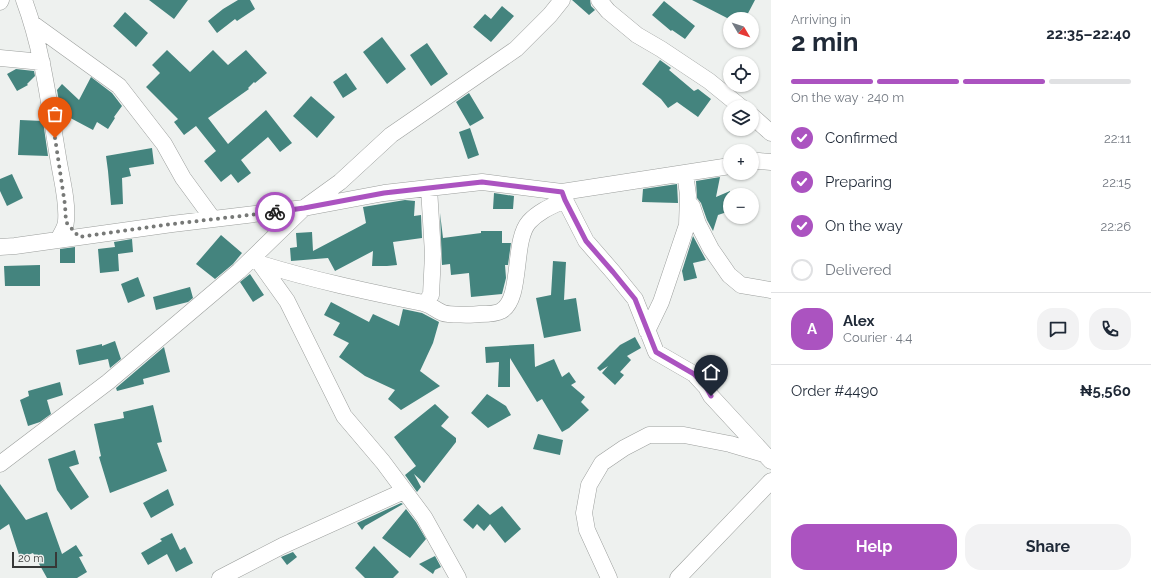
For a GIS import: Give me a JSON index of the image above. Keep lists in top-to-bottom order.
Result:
{
  "scale_bar": "20 m",
  "north": "bottom right",
  "page": {
    "heading": ["2 min", "Arriving in", "22:35–22:40"],
    "panel": [
      "Alex",
      "Courier · 4.4",
      "Order #4490",
      "₦5,560"
    ],
    "map_buttons": ["+", "−"],
    "bar": "On the way · 240 m",
    "list": [
      ["Confirmed", "22:11"],
      ["Preparing", "22:15"],
      ["On the way", "22:26"],
      "Delivered"
    ],
    "round": "A",
    "buttons": ["Help", "Share"],
    "scale": "20 m"
  }
}
